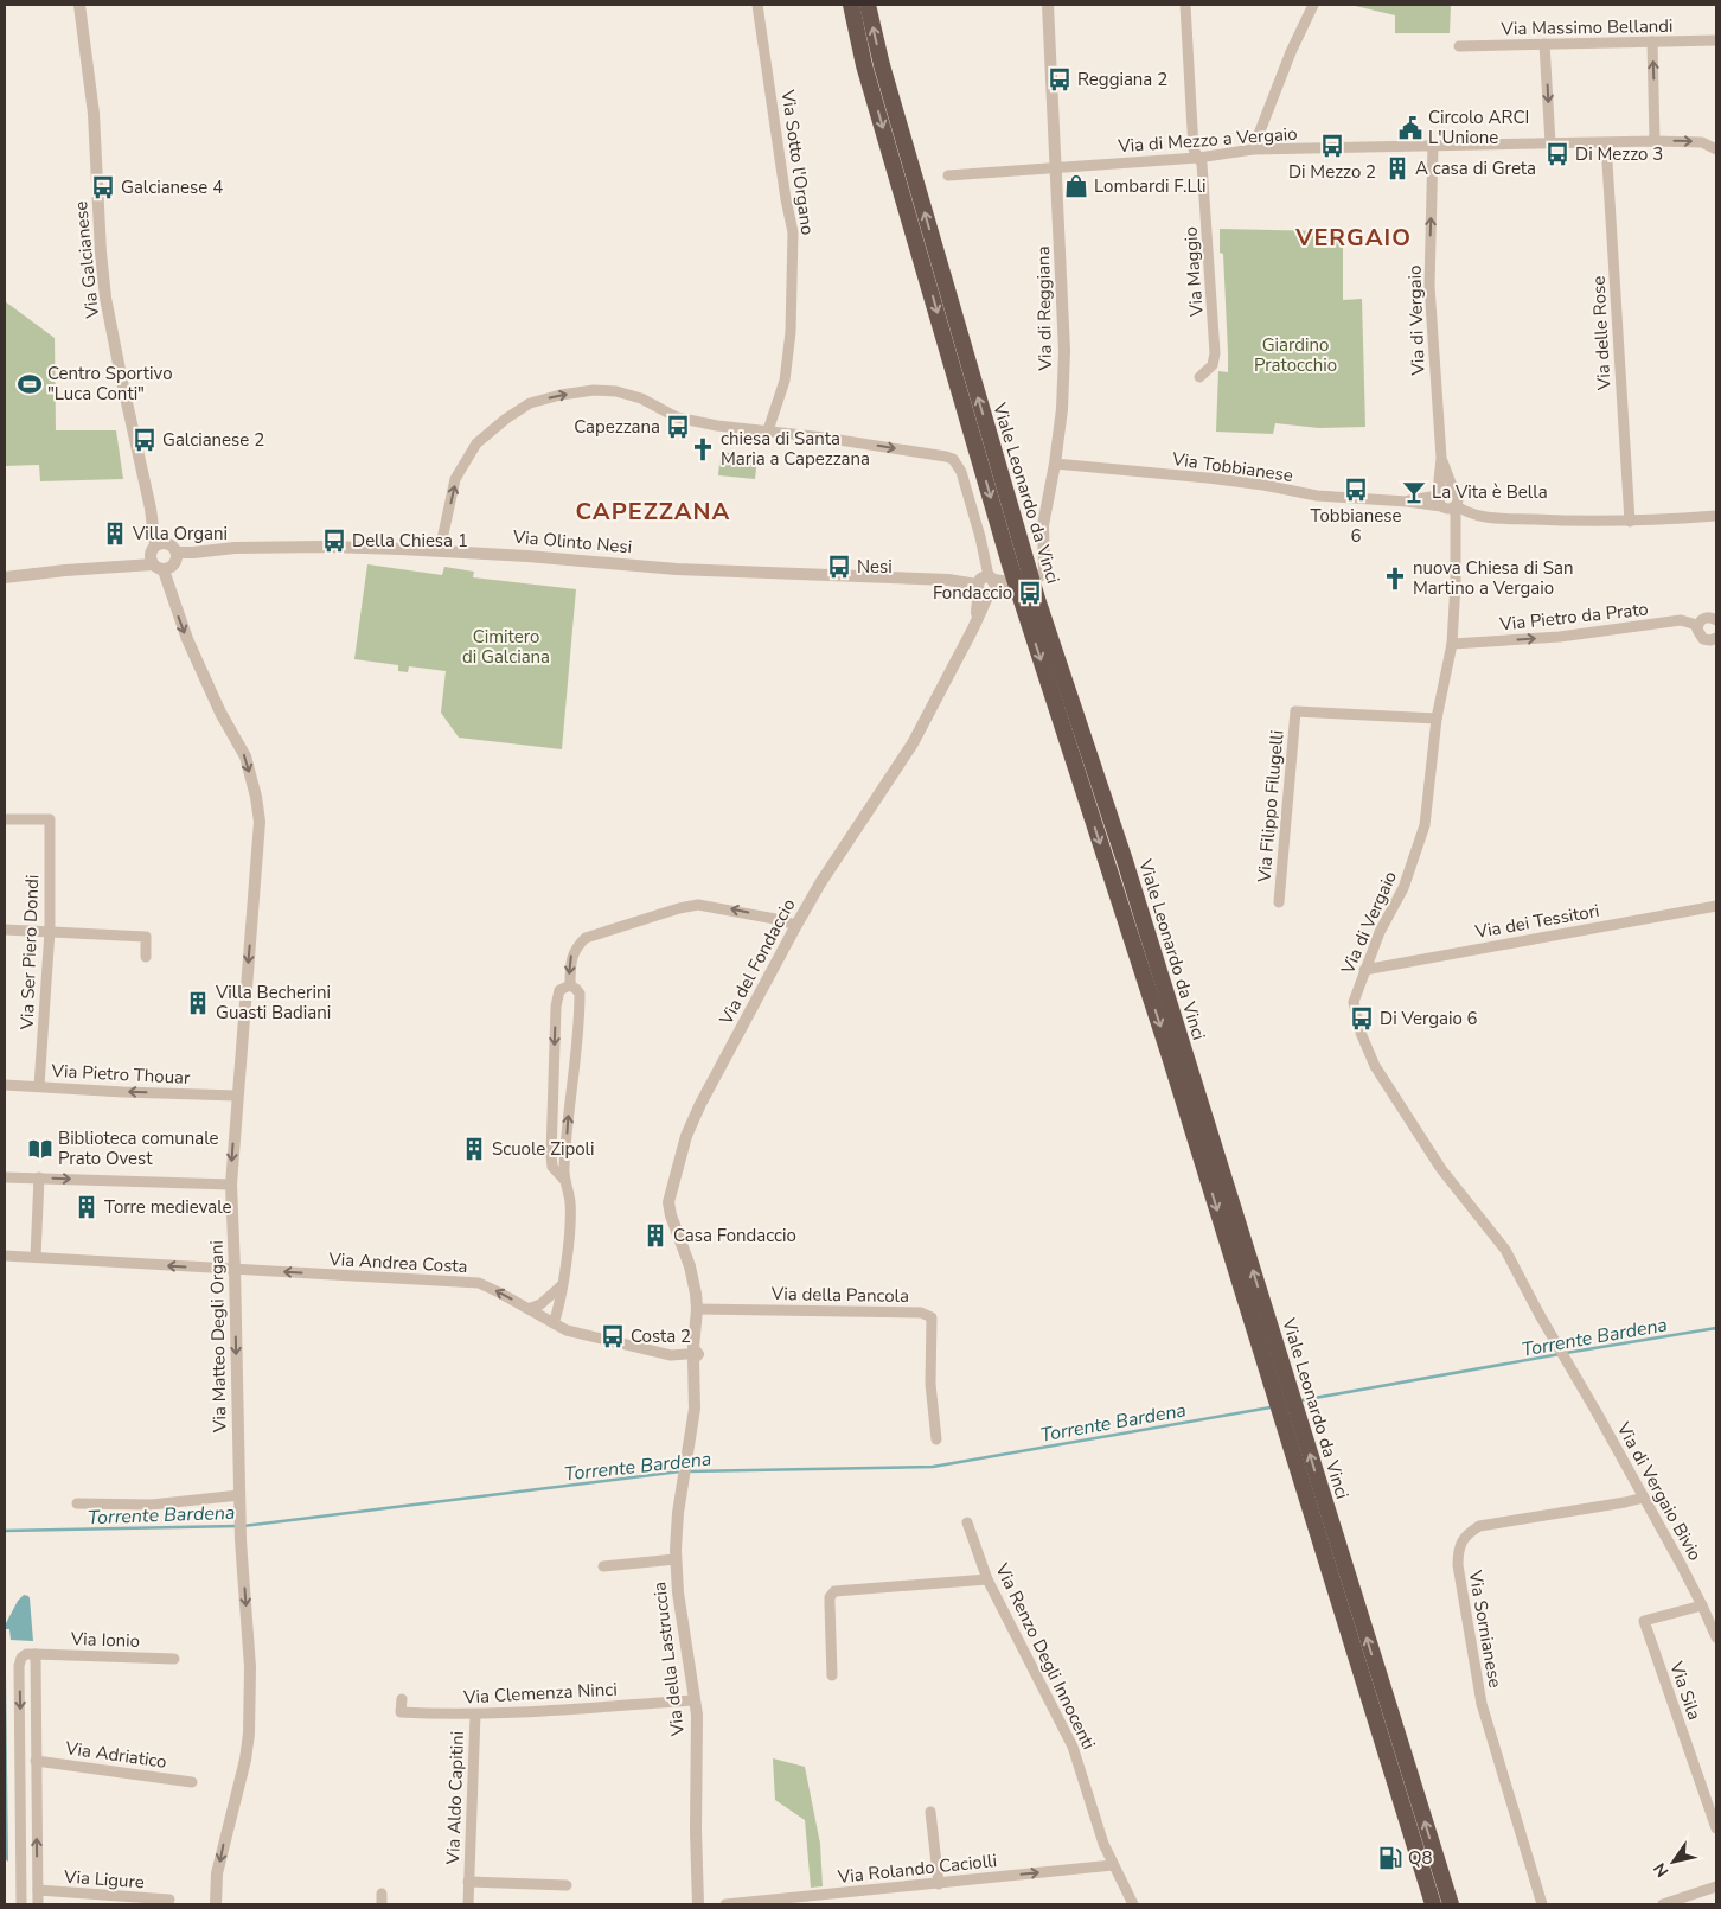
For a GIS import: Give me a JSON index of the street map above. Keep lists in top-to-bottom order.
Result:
{
  "streets": {
    "highway": ["Viale Leonardo da Vinci"],
    "street": [
      "Via Massimo Bellandi",
      "Via di Mezzo a Vergaio",
      "Via Sotto l'Organo",
      "Via Galcianese",
      "Via Maggio",
      "Via di Reggiana",
      "Via di Vergaio",
      "Via delle Rose",
      "Via Tobbianese",
      "Via Olinto Nesi",
      "Via Pietro da Prato",
      "Via Filippo Filugelli",
      "Via dei Tessitori",
      "Via Ser Piero Dondi",
      "Via del Fondaccio",
      "Via Pietro Thouar",
      "Via Andrea Costa",
      "Via della Pancola",
      "Via Matteo Degli Organi",
      "Via di Vergaio Bivio",
      "Via Sornianese",
      "Via Ionio",
      "Via Renzo Degli Innocenti",
      "Via della Lastruccia",
      "Via Sila",
      "Via Clemenza Ninci",
      "Via Adriatico",
      "Via Aldo Capitini",
      "Via Rolando Caciolli",
      "Via Ligure"
    ]
  },
  "crossings": [
    ["Via di Mezzo a Vergaio", "Via Maggio"],
    ["Via di Mezzo a Vergaio", "Via di Reggiana"],
    ["Via di Mezzo a Vergaio", "Via di Vergaio"],
    ["Via di Mezzo a Vergaio", "Via delle Rose"],
    ["Via Galcianese", "Via Matteo Degli Organi"],
    ["Via di Reggiana", "Via Tobbianese"],
    ["Via di Reggiana", "Via Olinto Nesi"],
    ["Via di Reggiana", "Via del Fondaccio"],
    ["Via di Vergaio", "Via Tobbianese"],
    ["Via di Vergaio", "Via Pietro da Prato"],
    ["Via di Vergaio", "Via Filippo Filugelli"],
    ["Via di Vergaio", "Via dei Tessitori"],
    ["Via di Vergaio", "Via di Vergaio Bivio"],
    ["Via Olinto Nesi", "Via del Fondaccio"],
    ["Via Ser Piero Dondi", "Via Pietro Thouar"],
    ["Via del Fondaccio", "Via Andrea Costa"],
    ["Via del Fondaccio", "Via della Pancola"],
    ["Via del Fondaccio", "Via della Lastruccia"],
    ["Via Pietro Thouar", "Via Matteo Degli Organi"],
    ["Via Andrea Costa", "Via Matteo Degli Organi"],
    ["Via di Vergaio Bivio", "Via Sornianese"],
    ["Via di Vergaio Bivio", "Via Sila"],
    ["Via Renzo Degli Innocenti", "Via Rolando Caciolli"],
    ["Via della Lastruccia", "Via Clemenza Ninci"],
    ["Via Clemenza Ninci", "Via Aldo Capitini"]
  ],
  "one_way": ["Via Pietro da Prato", "Via Matteo Degli Organi", "Via Rolando Caciolli"],
  "districts": ["VERGAIO", "CAPEZZANA"],
  "water": ["Torrente Bardena"],
  "parks": ["Giardino Pratocchio", "Cimitero di Galciana"],
  "places": {
    "bus stop": [
      "Reggiana 2",
      "Di Mezzo 2",
      "Di Mezzo 3",
      "Galcianese 4",
      "Capezzana",
      "Galcianese 2",
      "Tobbianese 6",
      "Della Chiesa 1",
      "Nesi",
      "Fondaccio",
      "Di Vergaio 6",
      "Costa 2"
    ],
    "public building": ["Circolo ARCI L'Unione"],
    "building": [
      "A casa di Greta",
      "Villa Organi",
      "Villa Becherini Guasti Badiani",
      "Scuole Zipoli",
      "Torre medievale",
      "Casa Fondaccio"
    ],
    "shop": ["Lombardi F.Lli"],
    "sports": ["Centro Sportivo \"Luca Conti\""],
    "church": ["chiesa di Santa Maria a Capezzana", "nuova Chiesa di San Martino a Vergaio"],
    "bar": ["La Vita è Bella"],
    "library": ["Biblioteca comunale Prato Ovest"],
    "fuel station": ["Q8"]
  },
  "north": "bottom left"
}
